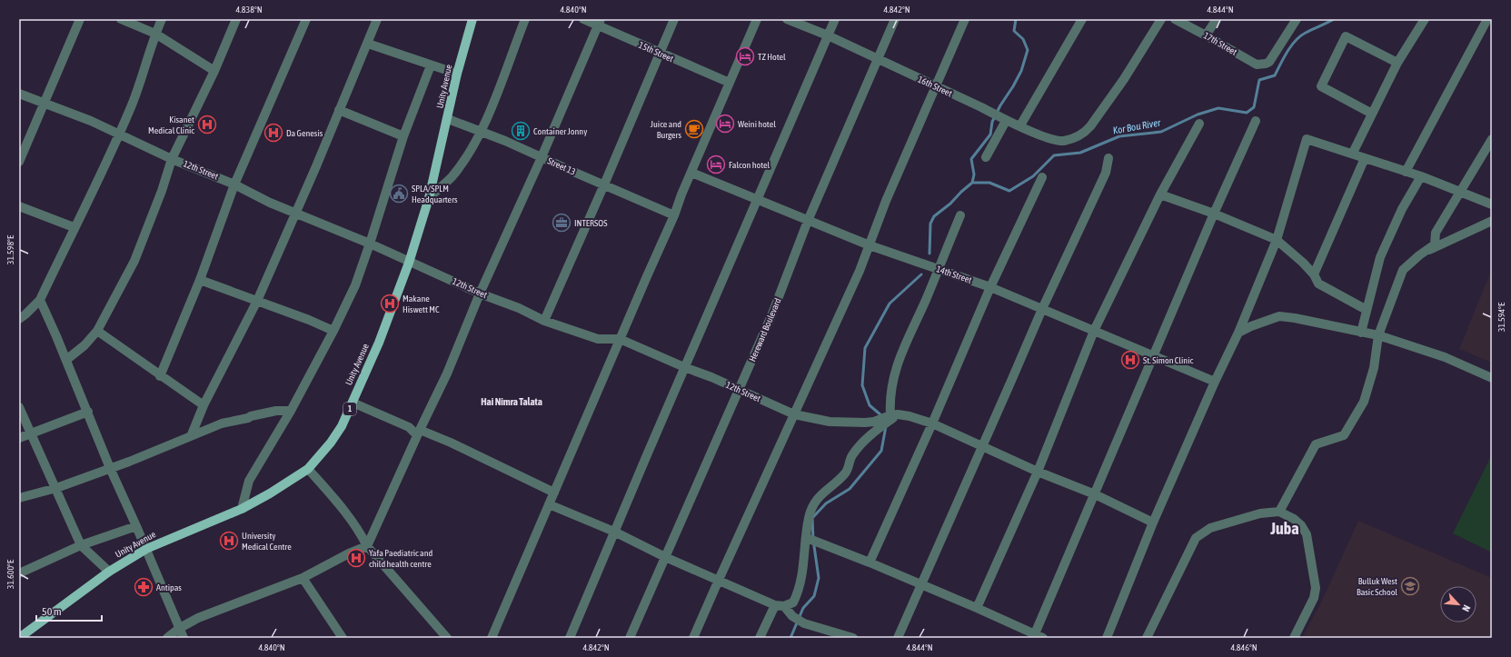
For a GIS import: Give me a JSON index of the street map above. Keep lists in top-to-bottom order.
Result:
{
  "streets": {
    "main road": ["Unity Avenue", "1"],
    "street": [
      "17th Street",
      "15th Street",
      "16th Street",
      "Street 13",
      "12th Street",
      "14th Street",
      "Hereward Boulevard"
    ]
  },
  "crossings": [
    ["Unity Avenue", "Street 13"],
    ["Unity Avenue", "12th Street"],
    ["16th Street", "Hereward Boulevard"],
    ["12th Street", "Hereward Boulevard"],
    ["14th Street", "Hereward Boulevard"]
  ],
  "districts": ["Hai Nimra Talata", "Juba"],
  "water": ["Kor Bou River"],
  "places": {
    "hotel": ["TZ Hotel", "Weini hotel", "Falcon hotel"],
    "hospital": [
      "Kisanet Medical Clinic",
      "Da Genesis",
      "Makane Hiswett MC",
      "St. Simon Clinic",
      "University Medical Centre",
      "Yafa Paediatric and child health centre"
    ],
    "cafe": ["Juice and Burgers"],
    "building": ["Container Jonny"],
    "public building": ["SPLA/SPLM Headquarters"],
    "office": ["INTERSOS"],
    "school or university": ["Bulluk West Basic School"],
    "pharmacy": ["Antipas"]
  },
  "scale_bar": "50 m",
  "north": "bottom right",
  "coordinates": [
    "4.838°N",
    "4.840°N",
    "4.842°N",
    "4.844°N",
    "31.598°E",
    "31.594°E",
    "31.600°E",
    "4.846°N"
  ]
}
